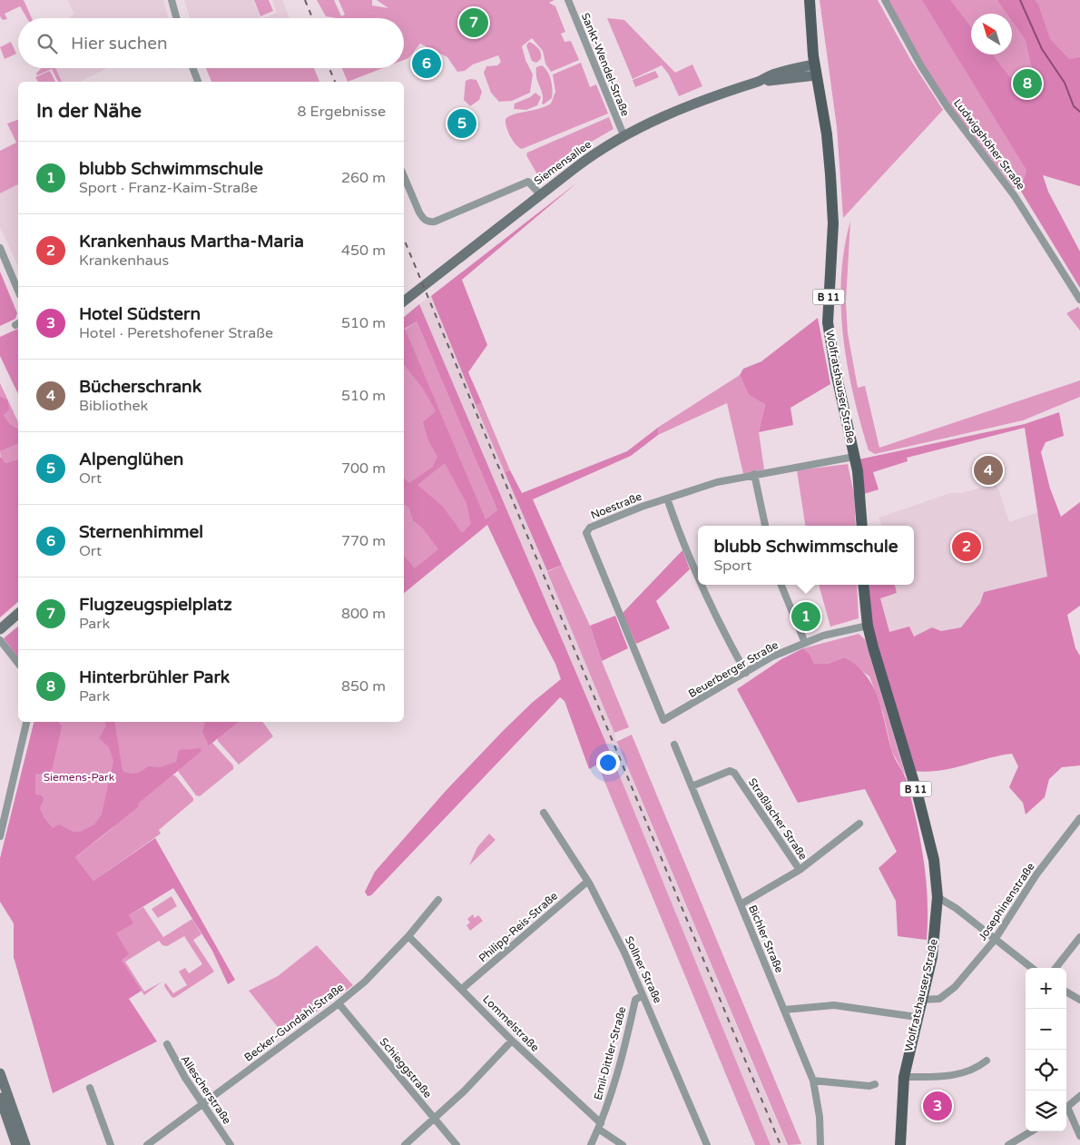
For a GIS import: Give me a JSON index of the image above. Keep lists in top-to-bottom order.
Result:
{
  "streets": {
    "main road": ["Siemensallee", "B 11", "Wolfratshauser Straße"],
    "street": [
      "Sankt-Wendel-Straße",
      "Ludwigshöher Straße",
      "Noestraße",
      "Beuerberger Straße",
      "Straßlacher Straße",
      "Josephinenstraße",
      "Philipp-Reis-Straße",
      "Bichler Straße",
      "Sollner Straße",
      "Becker-Gundahl-Straße",
      "Lommelstraße",
      "Emil-Dittler-Straße",
      "Schieggstraße",
      "Allescherstraße"
    ]
  },
  "crossings": [
    ["Sankt-Wendel-Straße", "Siemensallee"],
    ["Siemensallee", "Wolfratshauser Straße"],
    ["Wolfratshauser Straße", "Noestraße"],
    ["Wolfratshauser Straße", "Beuerberger Straße"],
    ["Wolfratshauser Straße", "Josephinenstraße"],
    ["Noestraße", "Beuerberger Straße"],
    ["Straßlacher Straße", "Bichler Straße"],
    ["Philipp-Reis-Straße", "Sollner Straße"],
    ["Philipp-Reis-Straße", "Lommelstraße"],
    ["Sollner Straße", "Emil-Dittler-Straße"],
    ["Becker-Gundahl-Straße", "Lommelstraße"],
    ["Becker-Gundahl-Straße", "Schieggstraße"],
    ["Becker-Gundahl-Straße", "Allescherstraße"],
    ["Lommelstraße", "Emil-Dittler-Straße"]
  ],
  "parks": ["Siemens-Park"],
  "north": "top left",
  "page": {
    "pins": [
      "7",
      "6",
      "8",
      "5",
      "4",
      "2",
      "1",
      "3"
    ],
    "search": "Hier suchen",
    "heading": ["In der Nähe", "8 Ergebnisse"],
    "list": [
      {
        "mark": "1",
        "name": "blubb Schwimmschule",
        "note": "Sport · Franz-Kaim-Straße",
        "value": "260 m"
      },
      {
        "mark": "2",
        "name": "Krankenhaus Martha-Maria",
        "note": "Krankenhaus",
        "value": "450 m"
      },
      {
        "mark": "3",
        "name": "Hotel Südstern",
        "note": "Hotel · Peretshofener Straße",
        "value": "510 m"
      },
      {
        "mark": "4",
        "name": "Bücherschrank",
        "note": "Bibliothek",
        "value": "510 m"
      },
      {
        "mark": "5",
        "name": "Alpenglühen",
        "note": "Ort",
        "value": "700 m"
      },
      {
        "mark": "6",
        "name": "Sternenhimmel",
        "note": "Ort",
        "value": "770 m"
      },
      {
        "mark": "7",
        "name": "Flugzeugspielplatz",
        "note": "Park",
        "value": "800 m"
      },
      {
        "mark": "8",
        "name": "Hinterbrühler Park",
        "note": "Park",
        "value": "850 m"
      }
    ],
    "popup": ["blubb Schwimmschule", "Sport"],
    "map_buttons": ["+", "−"]
  }
}
